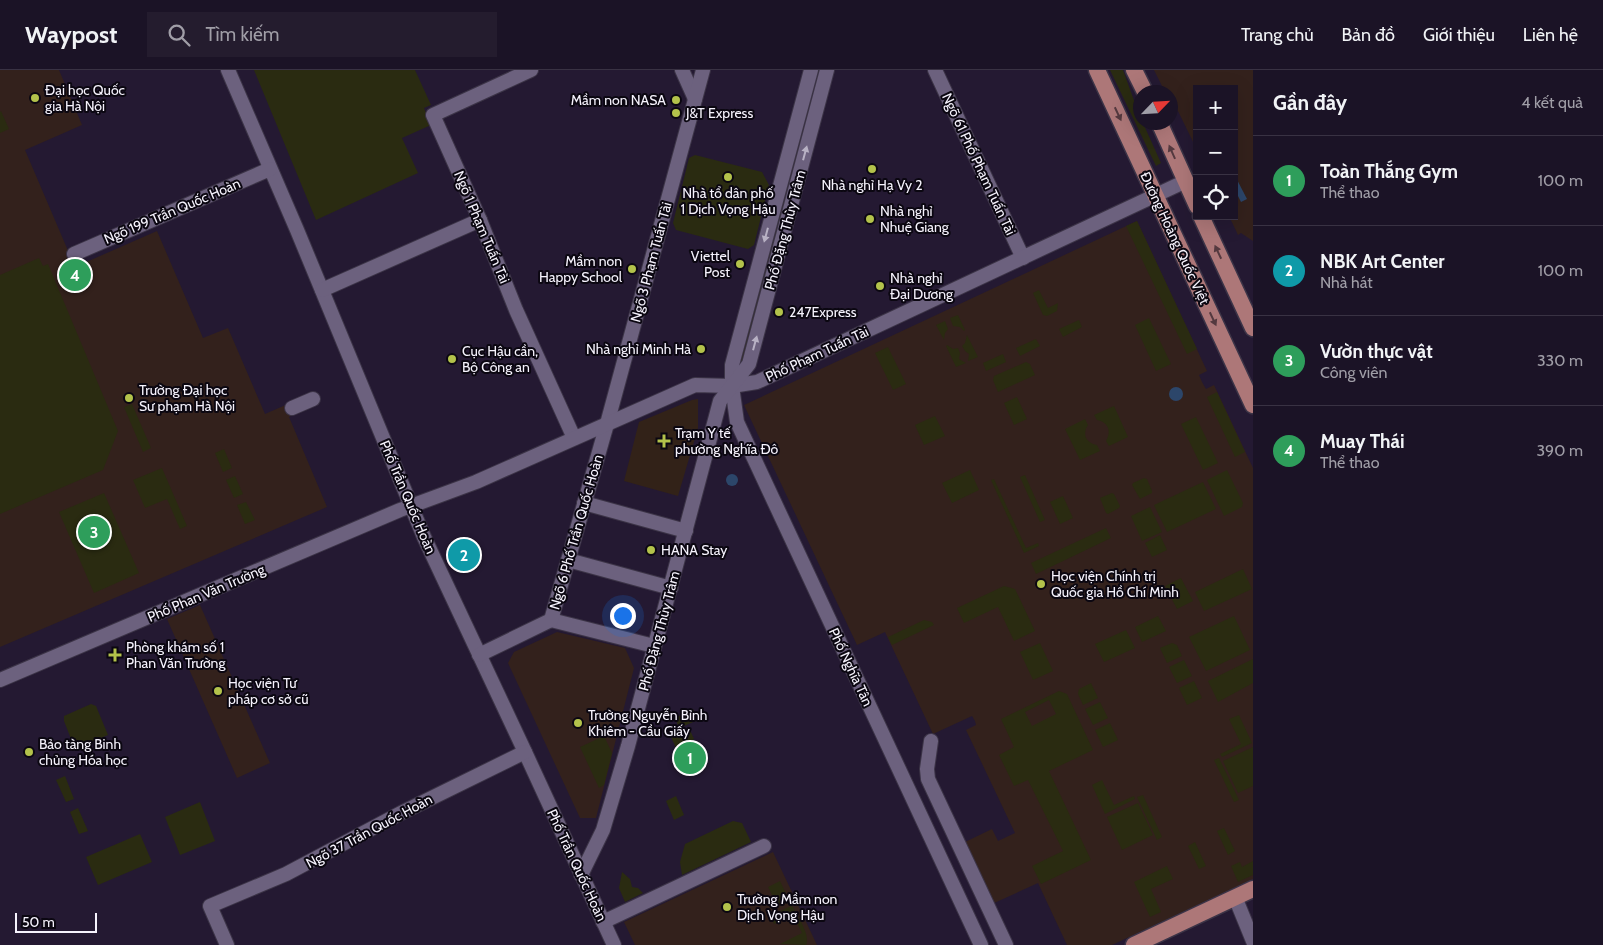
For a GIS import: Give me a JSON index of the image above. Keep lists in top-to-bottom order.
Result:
{
  "streets": {
    "main road": ["Đường Hoàng Quốc Việt"],
    "street": [
      "Ngõ 61 Phố Phạm Tuấn Tài",
      "Ngõ 199 Trần Quốc Hoàn",
      "Ngõ 1 Phạm Tuấn Tài",
      "Phố Đặng Thùy Trâm",
      "Ngõ 3 Phạm Tuấn Tài",
      "Phố Phạm Tuấn Tài",
      "Phố Trần Quốc Hoàn",
      "Ngõ 6 Phố Trần Quốc Hoàn",
      "Phố Phan Văn Trường",
      "Phố Nghĩa Tân",
      "Ngõ 37 Trần Quốc Hoàn"
    ]
  },
  "crossings": [
    ["Ngõ 61 Phố Phạm Tuấn Tài", "Phố Phạm Tuấn Tài"],
    ["Ngõ 199 Trần Quốc Hoàn", "Phố Trần Quốc Hoàn"],
    ["Ngõ 1 Phạm Tuấn Tài", "Phố Phạm Tuấn Tài"],
    ["Phố Đặng Thùy Trâm", "Phố Phạm Tuấn Tài"],
    ["Phố Đặng Thùy Trâm", "Phố Trần Quốc Hoàn"],
    ["Phố Đặng Thùy Trâm", "Phố Nghĩa Tân"],
    ["Đường Hoàng Quốc Việt", "Phố Phạm Tuấn Tài"],
    ["Ngõ 3 Phạm Tuấn Tài", "Phố Phạm Tuấn Tài"],
    ["Ngõ 3 Phạm Tuấn Tài", "Ngõ 6 Phố Trần Quốc Hoàn"],
    ["Phố Phạm Tuấn Tài", "Phố Trần Quốc Hoàn"],
    ["Phố Phạm Tuấn Tài", "Ngõ 6 Phố Trần Quốc Hoàn"],
    ["Phố Phạm Tuấn Tài", "Phố Phan Văn Trường"],
    ["Phố Phạm Tuấn Tài", "Phố Nghĩa Tân"],
    ["Phố Trần Quốc Hoàn", "Ngõ 6 Phố Trần Quốc Hoàn"],
    ["Phố Trần Quốc Hoàn", "Phố Phan Văn Trường"],
    ["Phố Trần Quốc Hoàn", "Ngõ 37 Trần Quốc Hoàn"]
  ],
  "places": {
    "other": [
      "Đại học Quốc gia Hà Nội",
      "Mầm non NASA",
      "J&T Express",
      "Nhà nghỉ Hạ Vy 2",
      "Nhà tổ dân phố 1 Dịch Vọng Hậu",
      "Nhà nghỉ Nhuệ Giang",
      "Viettel Post",
      "Mầm non Happy School",
      "Nhà nghỉ Đại Dương",
      "247Express",
      "Nhà nghỉ Minh Hà",
      "Cục Hậu cần, Bộ Công an",
      "Trường Đại học Sư phạm Hà Nội",
      "HANA Stay",
      "Học viện Chính trị Quốc gia Hồ Chí Minh",
      "Học viện Tư pháp cơ sở cũ",
      "Trường Nguyễn Bỉnh Khiêm - Cầu Giấy",
      "Bảo tàng Binh chủng Hóa học",
      "Trường Mầm non Dịch Vọng Hậu"
    ],
    "health": ["Trạm Y tế phường Nghĩa Đô", "Phòng khám số 1 Phan Văn Trường"]
  },
  "scale_bar": "50 m",
  "north": "top right",
  "page": {
    "header": "Waypost",
    "search": "Tìm kiếm",
    "nav": [
      "Trang chủ",
      "Bản đồ",
      "Giới thiệu",
      "Liên hệ"
    ],
    "heading": ["Gần đây", "4 kết quả"],
    "map_buttons": ["+", "−"],
    "list": [
      {
        "mark": "1",
        "name": "Toàn Thắng Gym",
        "note": "Thể thao",
        "value": "100 m"
      },
      {
        "mark": "2",
        "name": "NBK Art Center",
        "note": "Nhà hát",
        "value": "100 m"
      },
      {
        "mark": "3",
        "name": "Vườn thực vật",
        "note": "Công viên",
        "value": "330 m"
      },
      {
        "mark": "4",
        "name": "Muay Thái",
        "note": "Thể thao",
        "value": "390 m"
      }
    ],
    "pins": [
      "4",
      "3",
      "2",
      "1"
    ],
    "scale": "50 m"
  }
}
